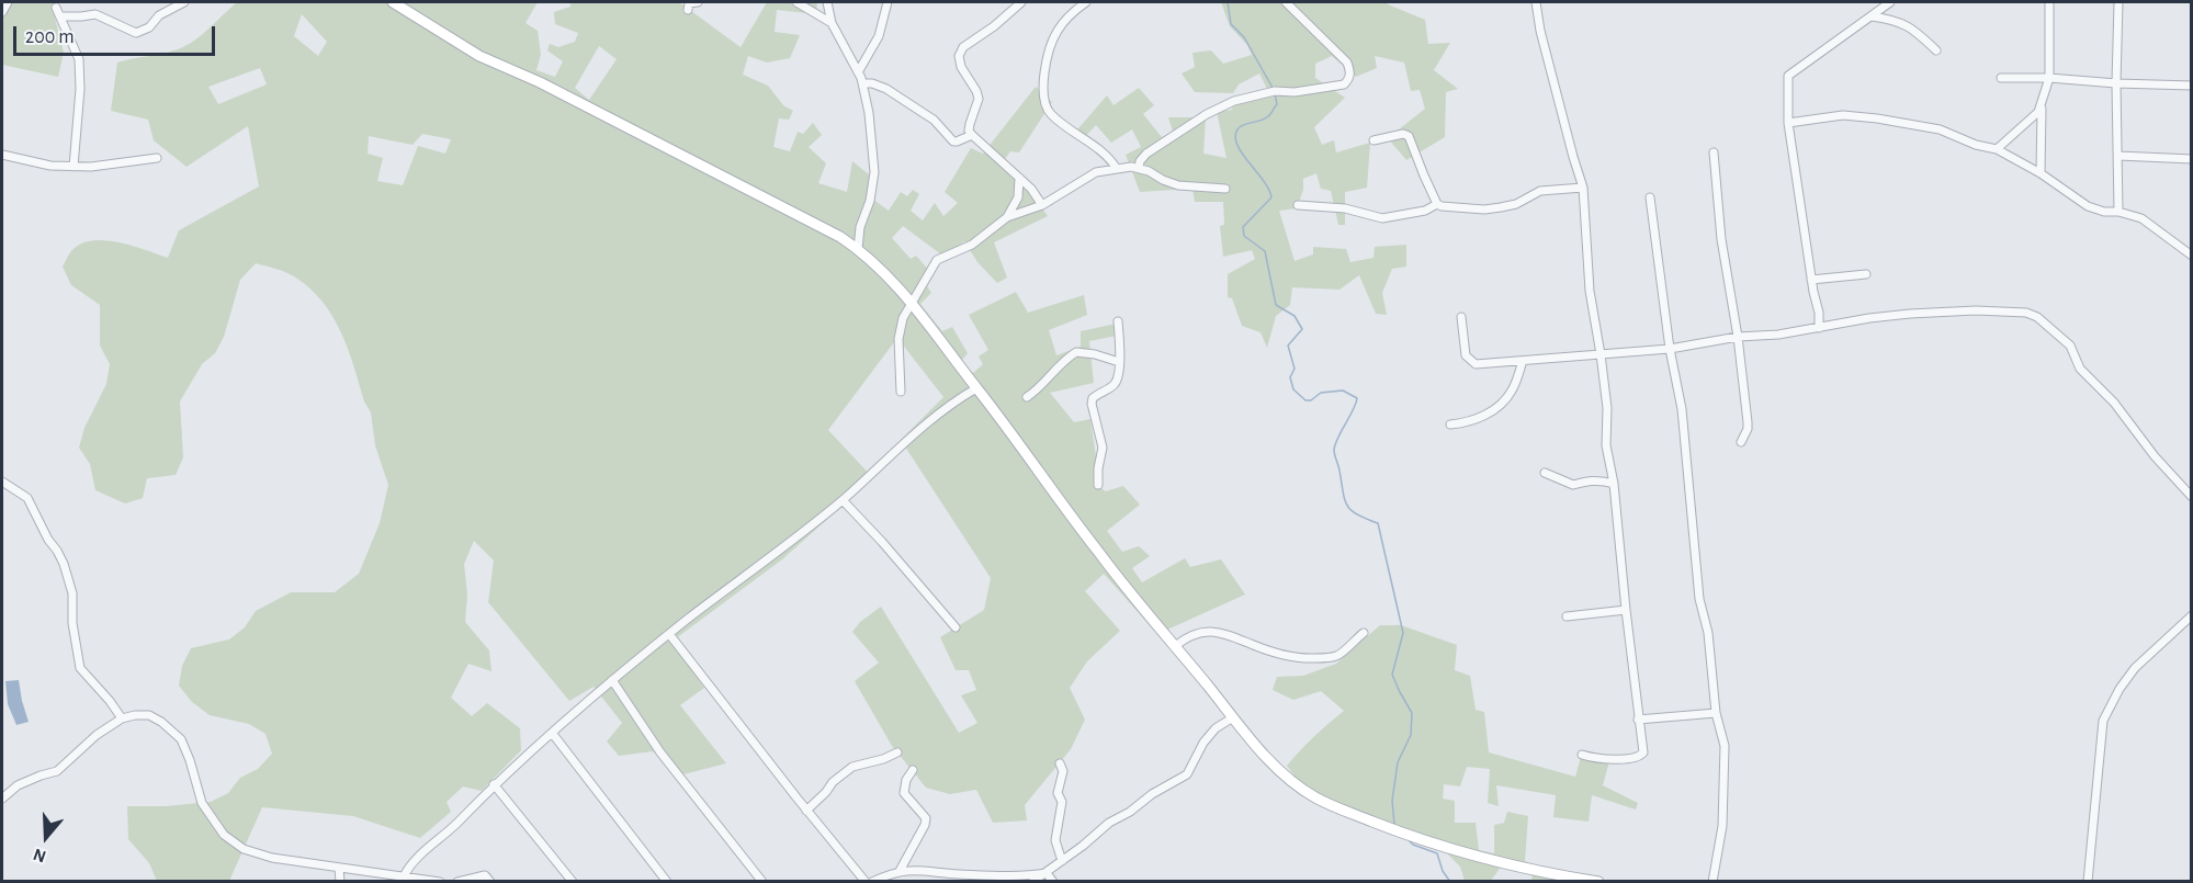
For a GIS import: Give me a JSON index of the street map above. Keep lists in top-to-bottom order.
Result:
{
  "scale_bar": "200 m",
  "north": "bottom"
}
